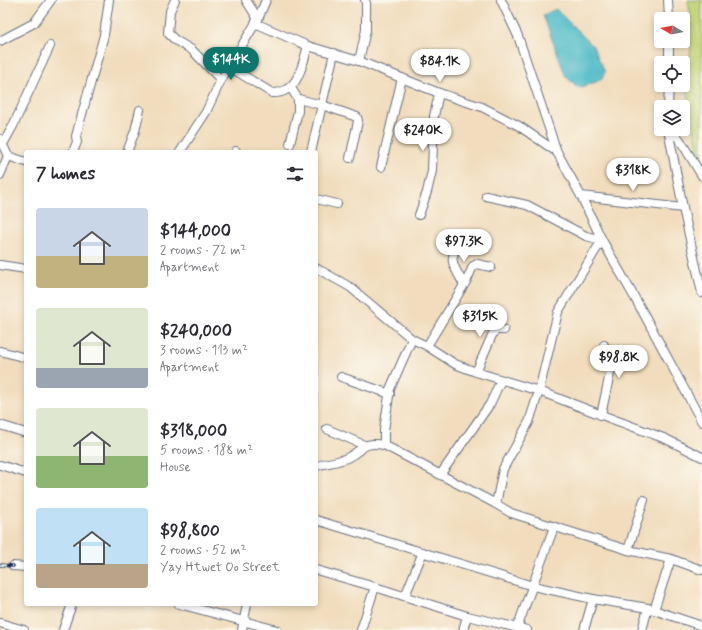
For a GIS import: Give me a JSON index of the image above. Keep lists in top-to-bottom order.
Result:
{
  "north": "left",
  "page": {
    "price": [
      "$144K",
      "$84.1K",
      "$240K",
      "$318K",
      "$97.3K",
      "$315K",
      "$98.8K"
    ],
    "heading": "7 homes",
    "list": [
      {
        "name": "$144,000",
        "note": "2 rooms · 72 m² · Apartment"
      },
      {
        "name": "$240,000",
        "note": "3 rooms · 113 m² · Apartment"
      },
      {
        "name": "$318,000",
        "note": "5 rooms · 188 m² · House"
      },
      {
        "name": "$98,800",
        "note": "2 rooms · 52 m² · Yay Htwet Oo Street"
      }
    ]
  }
}
